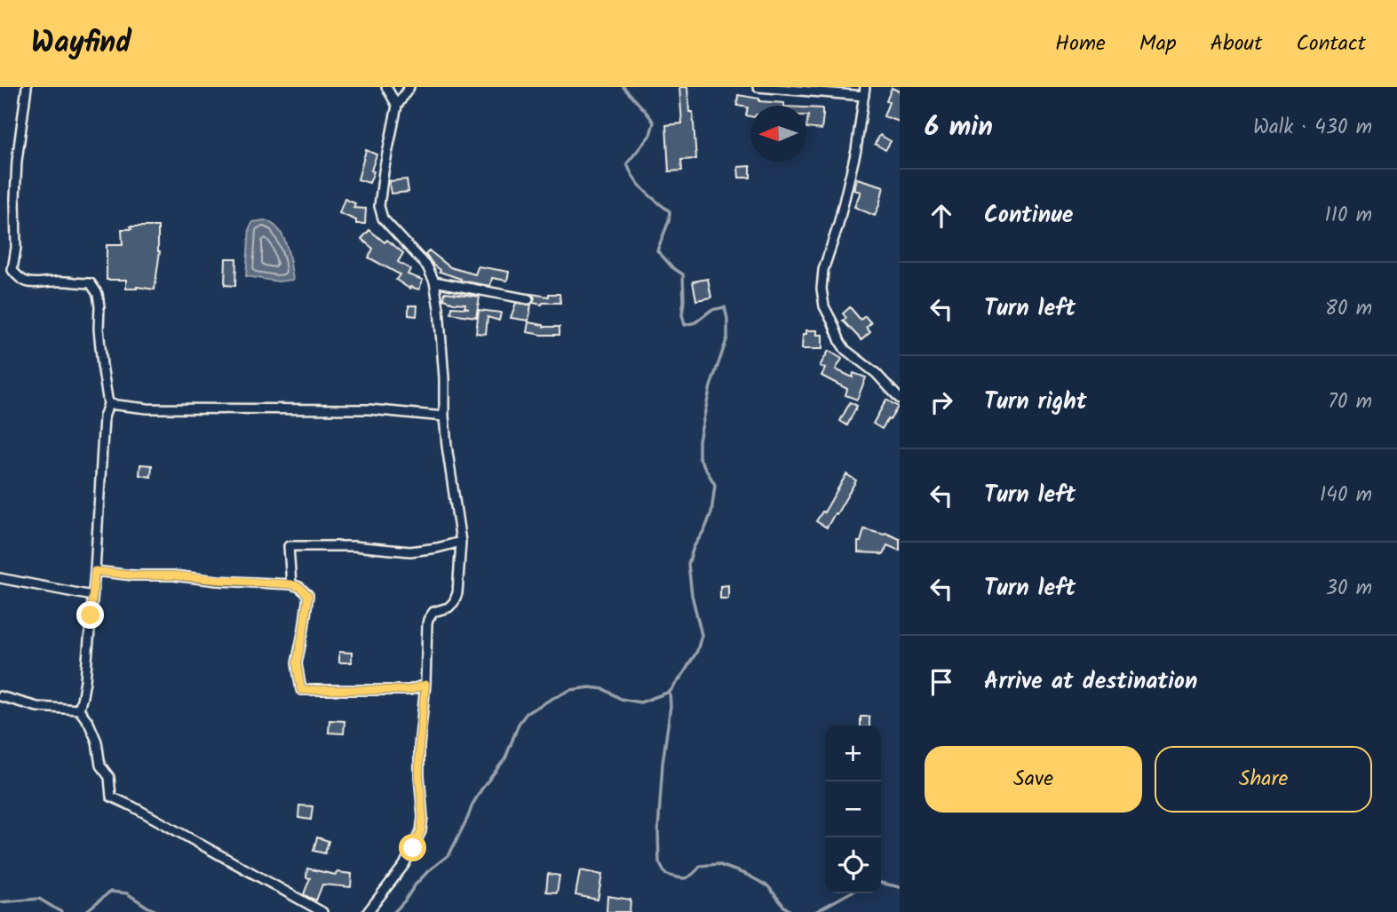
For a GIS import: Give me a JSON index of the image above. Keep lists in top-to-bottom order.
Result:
{
  "north": "left",
  "page": {
    "header": "Wayfind",
    "nav": [
      "Home",
      "Map",
      "About",
      "Contact"
    ],
    "heading": ["6 min", "Walk · 430 m"],
    "list": [
      ["Continue", "110 m"],
      ["Turn left", "80 m"],
      ["Turn right", "70 m"],
      ["Turn left", "140 m"],
      ["Turn left", "30 m"],
      "Arrive at destination"
    ],
    "map_buttons": ["+", "−"],
    "buttons": ["Save", "Share"]
  }
}
